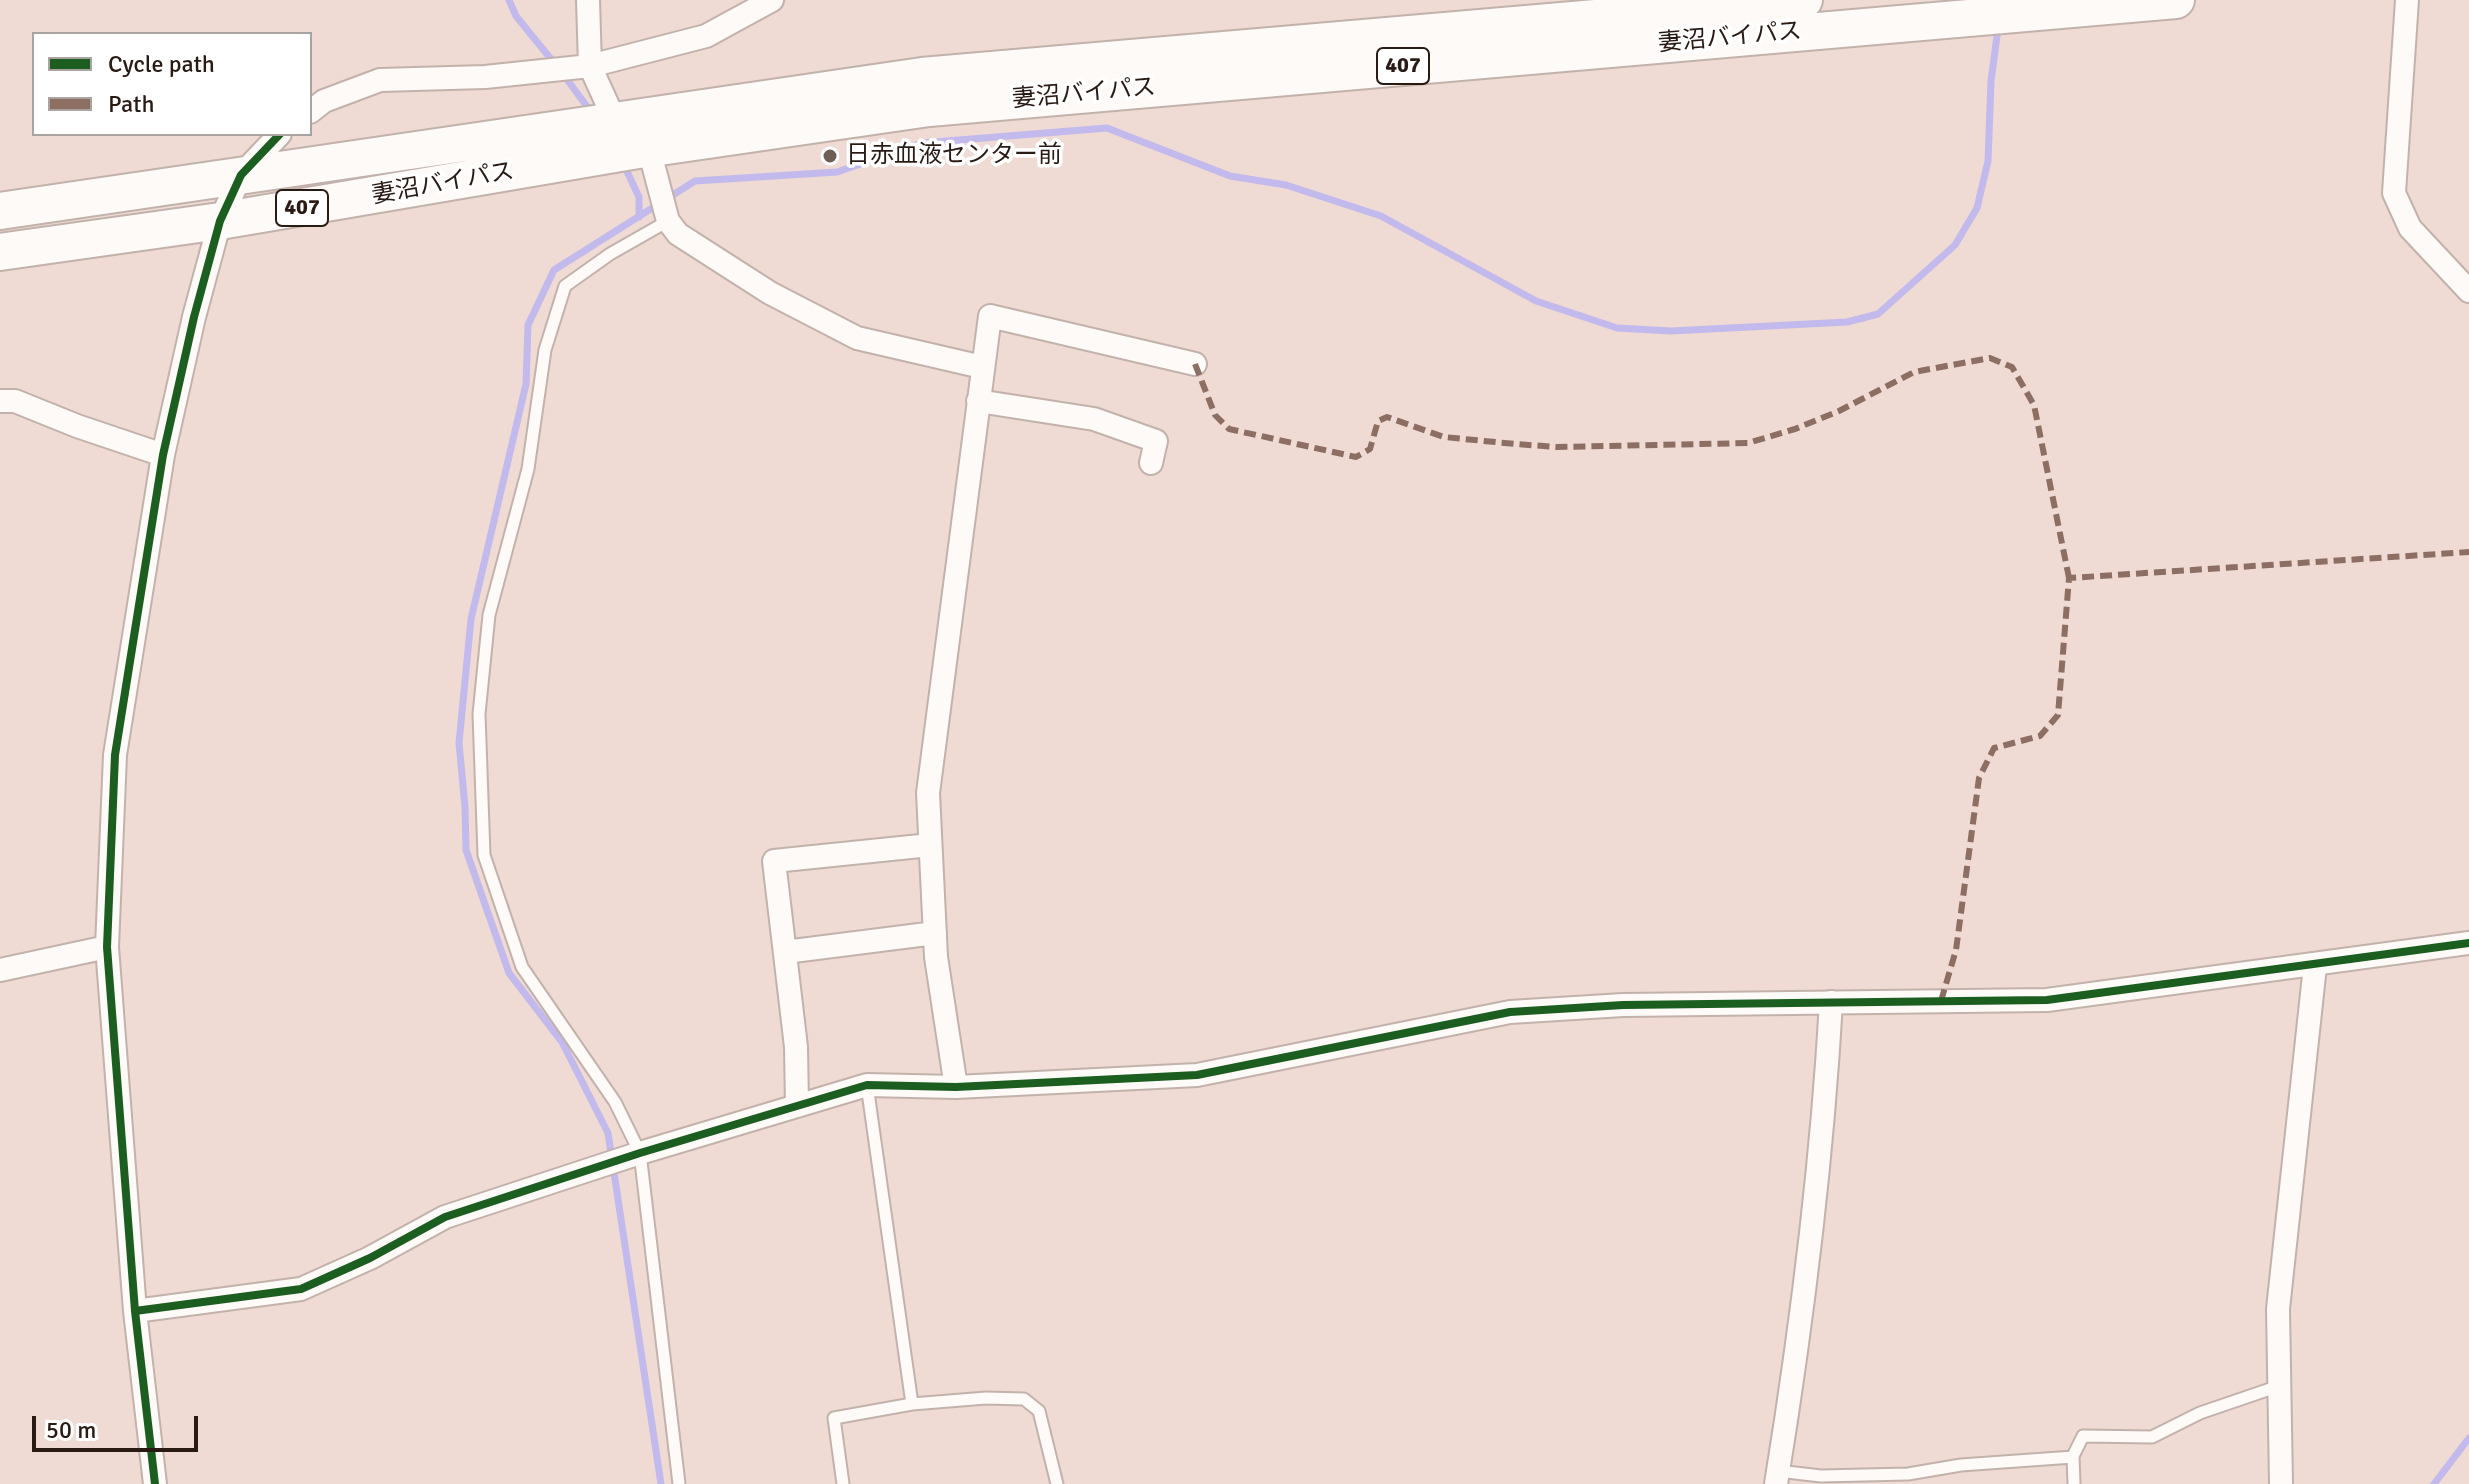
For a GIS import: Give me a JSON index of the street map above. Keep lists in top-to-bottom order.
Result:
{
  "streets": {
    "highway": ["妻沼バイパス", "407"]
  },
  "places": ["日赤血液センター前"],
  "legend": ["Cycle path", "Path"],
  "scale_bar": "50 m"
}
